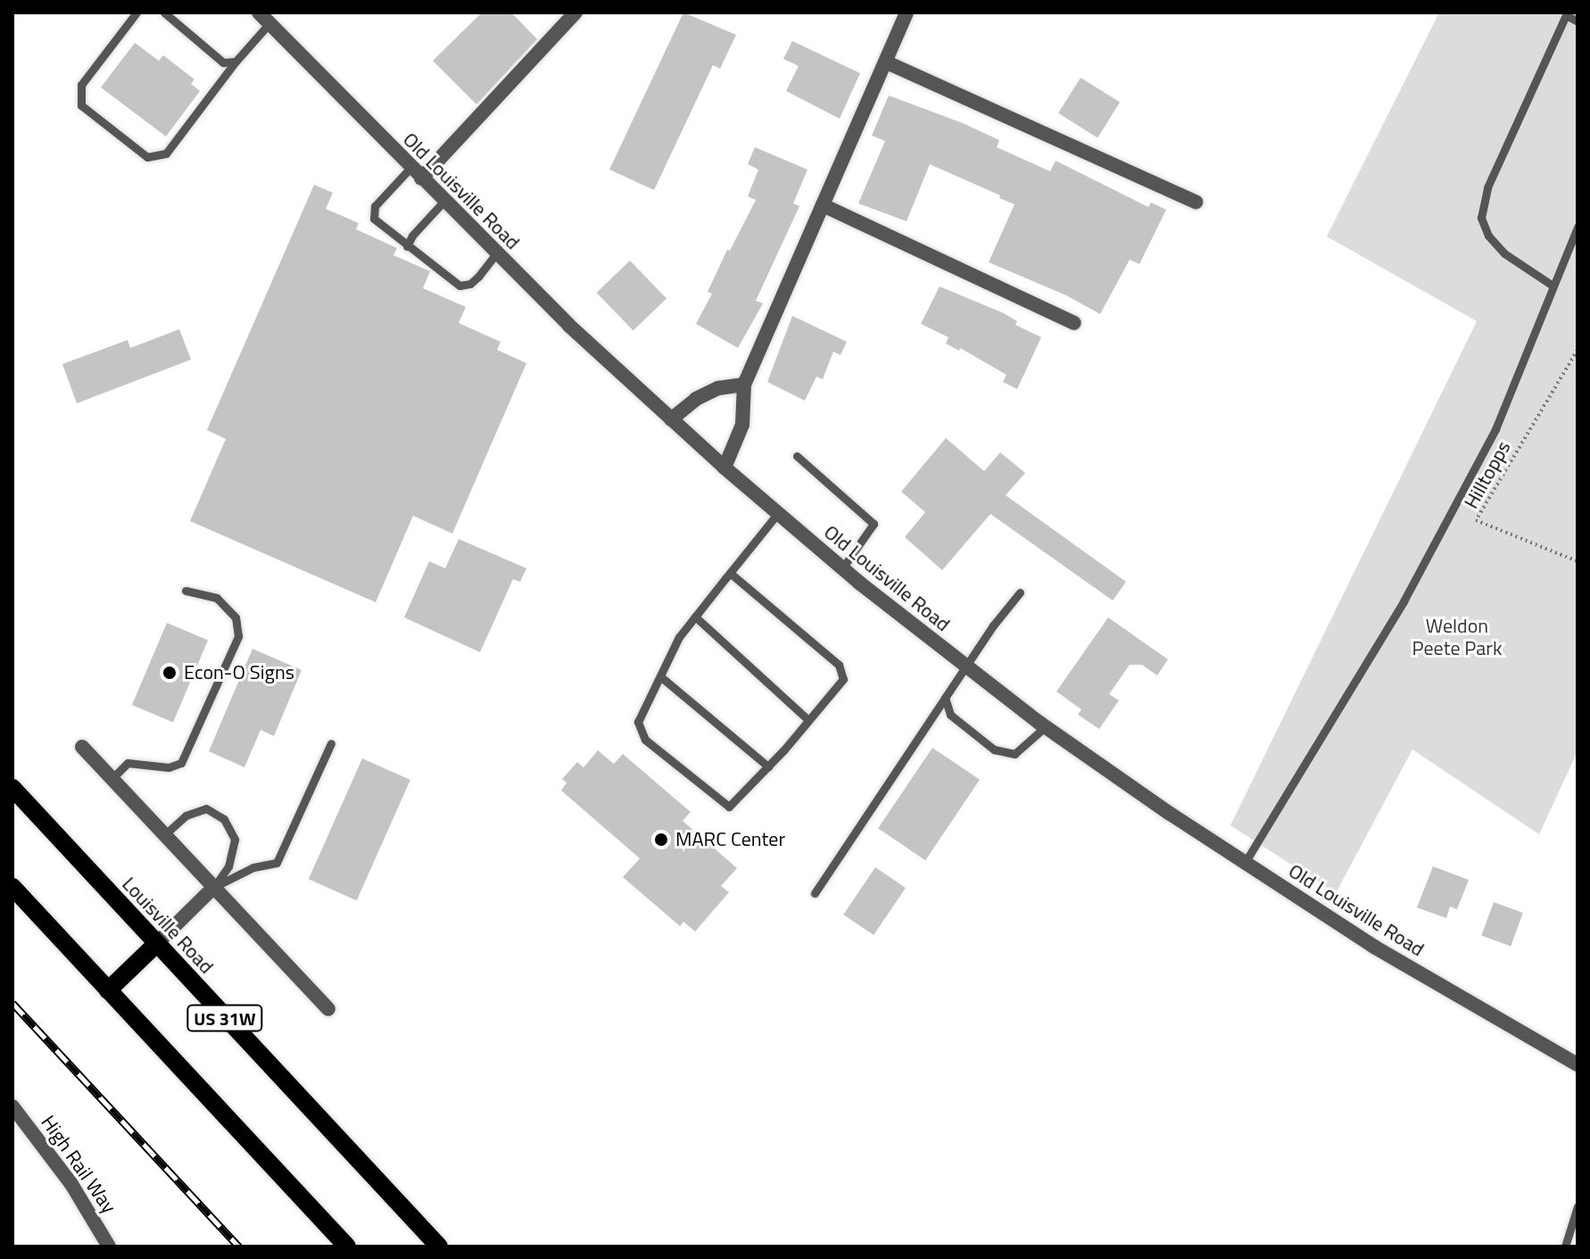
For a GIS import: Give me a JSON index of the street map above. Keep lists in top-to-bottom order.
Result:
{
  "streets": {
    "main road": ["Louisville Road", "US 31W"],
    "street": ["Old Louisville Road", "High Rail Way"],
    "path": ["Hilltopps"]
  },
  "parks": ["Weldon Peete Park"],
  "places": ["Econ-O Signs", "MARC Center"]
}
